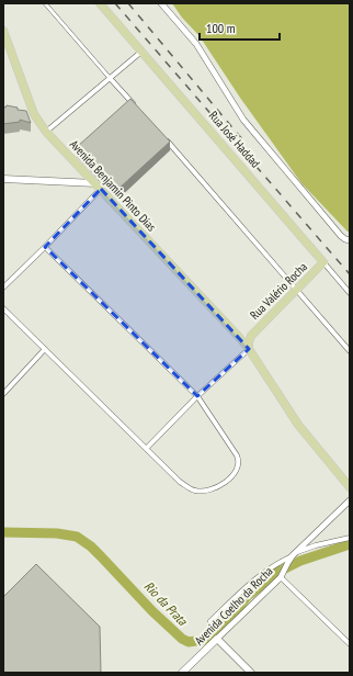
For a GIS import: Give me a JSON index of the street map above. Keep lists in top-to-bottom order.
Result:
{
  "streets": {
    "main road": [
      "Rua José Haddad",
      "Avenida Benjamin Pinto Dias",
      "Rua Valério Rocha",
      "Avenida Coelho da Rocha"
    ]
  },
  "crossings": [
    ["Rua José Haddad", "Rua Valério Rocha"]
  ],
  "water": ["Rio da Prata"],
  "scale_bar": "100 m"
}
